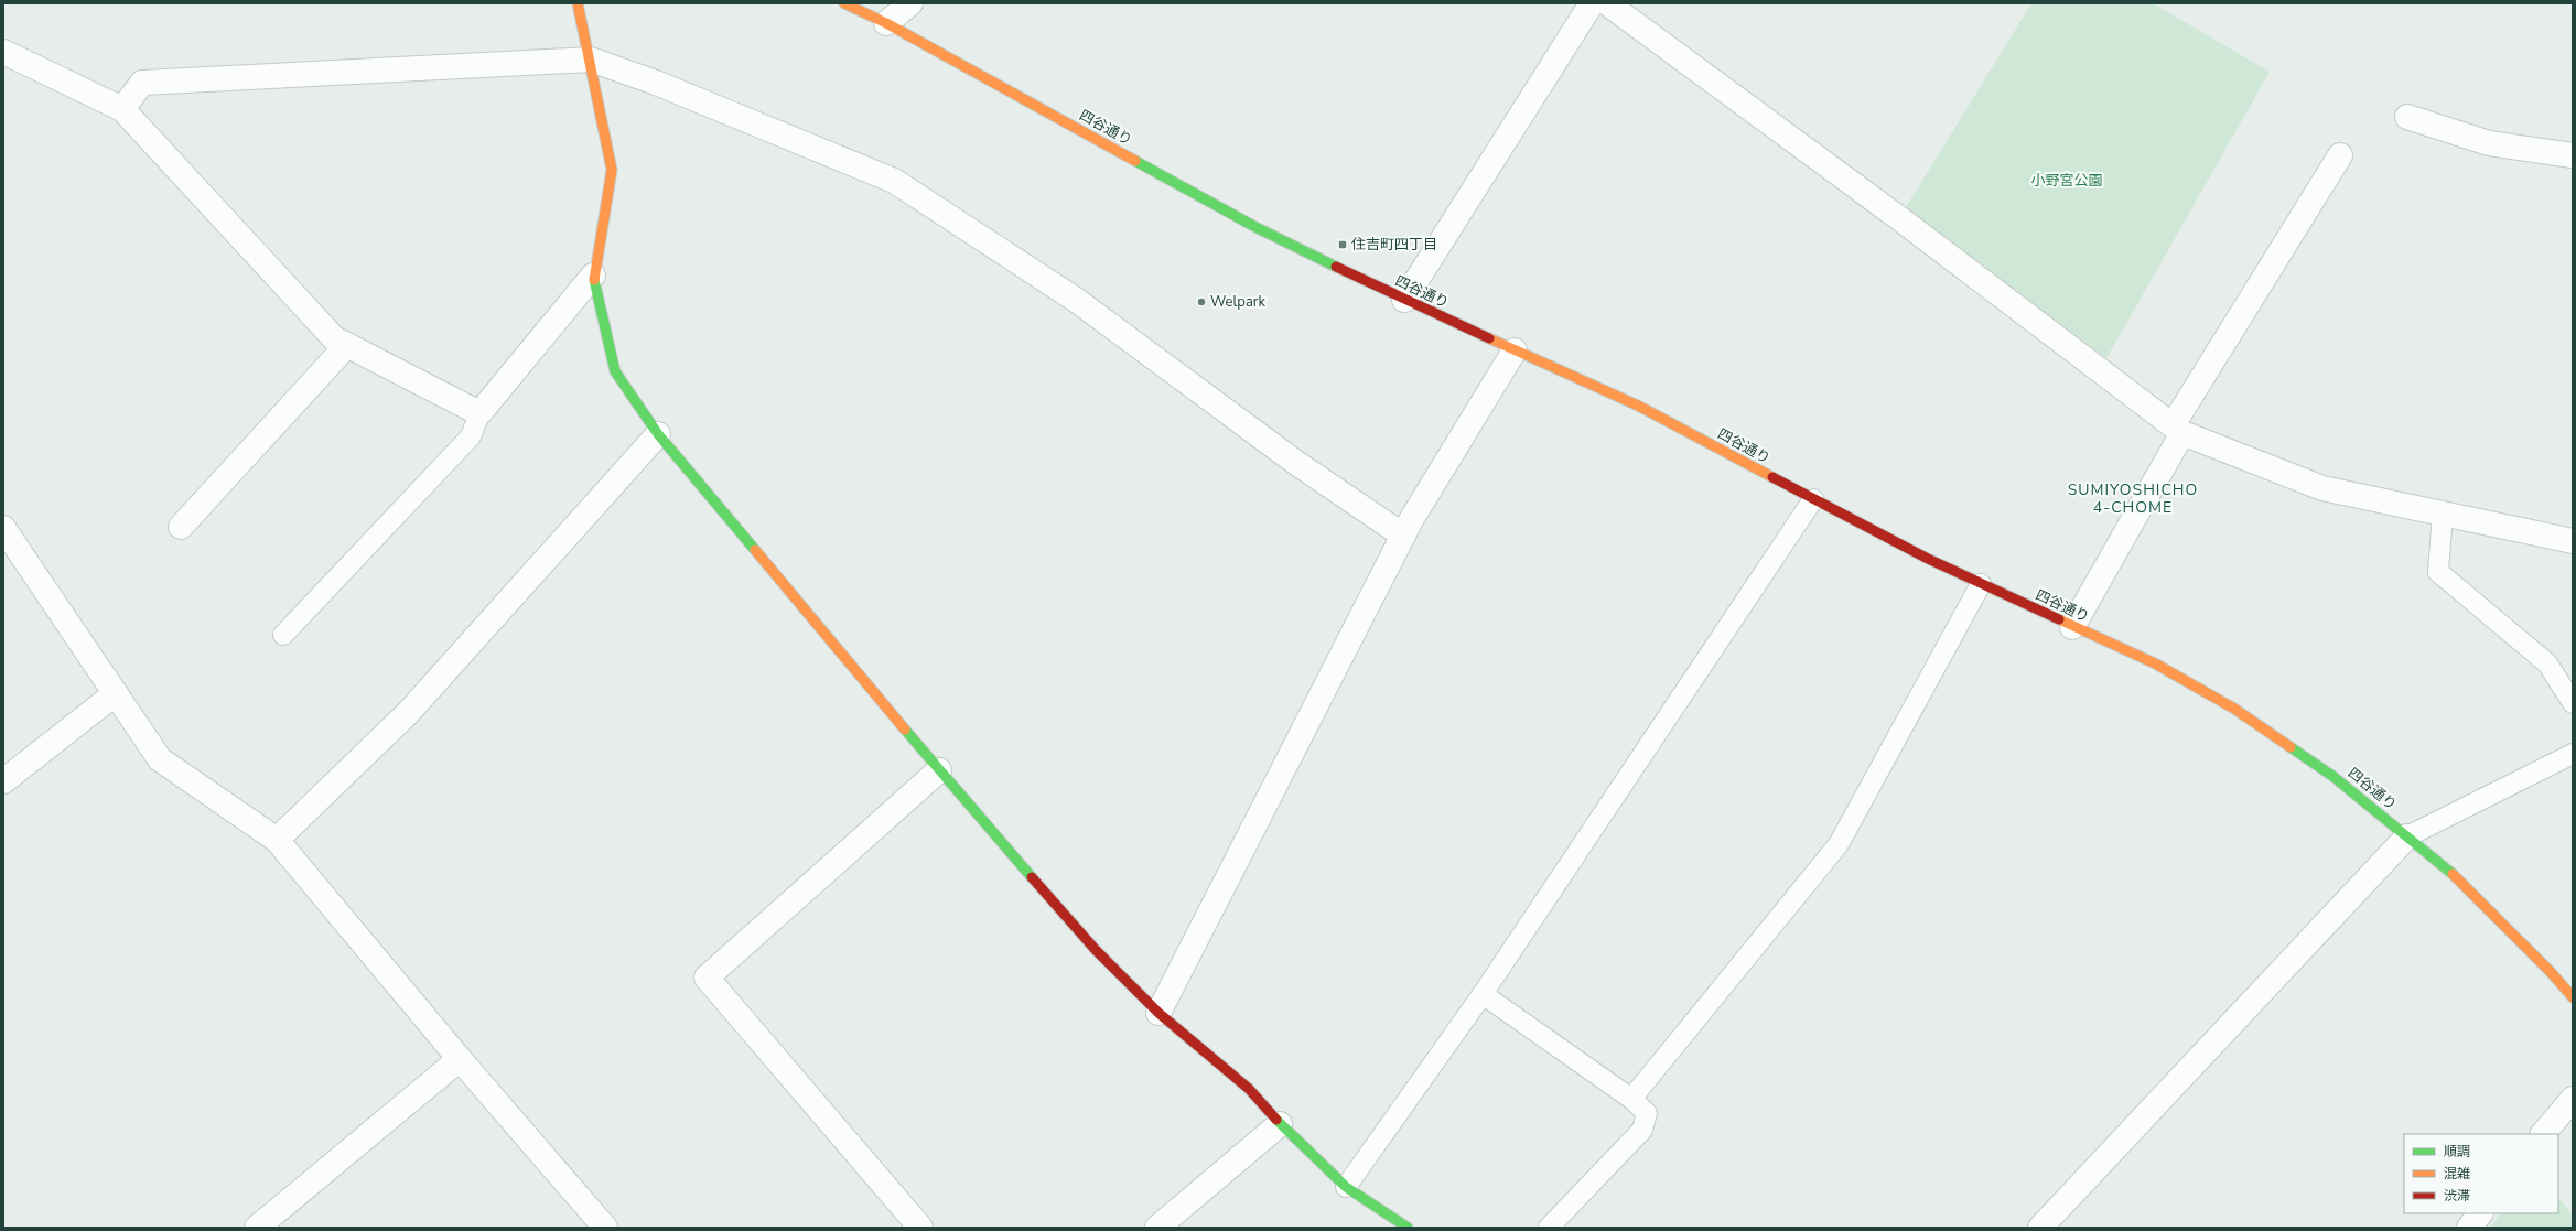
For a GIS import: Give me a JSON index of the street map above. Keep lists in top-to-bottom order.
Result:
{
  "streets": {
    "street": ["四谷通り"]
  },
  "districts": ["SUMIYOSHICHO 4-CHOME"],
  "parks": ["小野宮公園"],
  "places": {
    "transit": ["住吉町四丁目"],
    "other": ["Welpark"]
  },
  "legend": ["順調", "混雑", "渋滞"]
}
